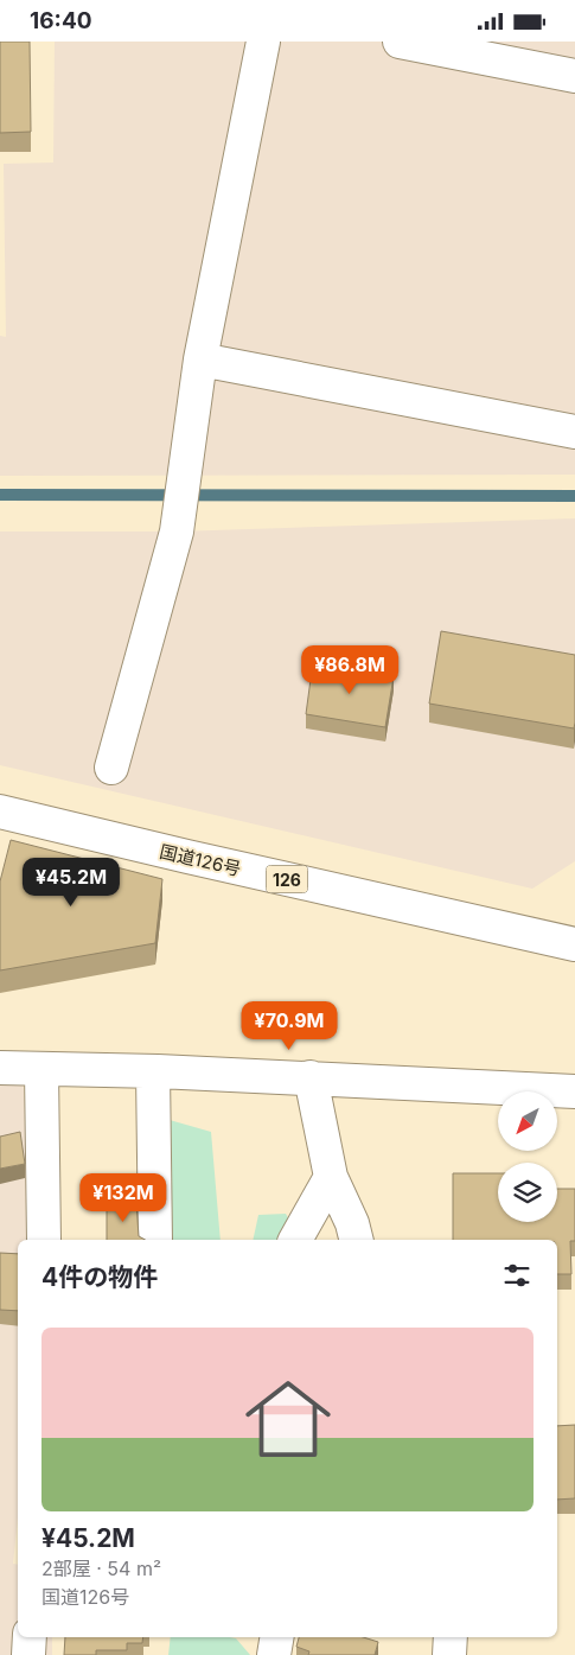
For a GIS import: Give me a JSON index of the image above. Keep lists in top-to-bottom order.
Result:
{
  "streets": {
    "main road": ["国道126号", "126"]
  },
  "north": "bottom left",
  "page": {
    "status": "16:40",
    "price": [
      "¥86.8M",
      "¥45.2M",
      "¥70.9M",
      "¥132M"
    ],
    "heading": "4件の物件",
    "list": [
      {
        "name": "¥45.2M",
        "note": "2部屋 · 54 m² · 国道126号"
      }
    ]
  }
}
